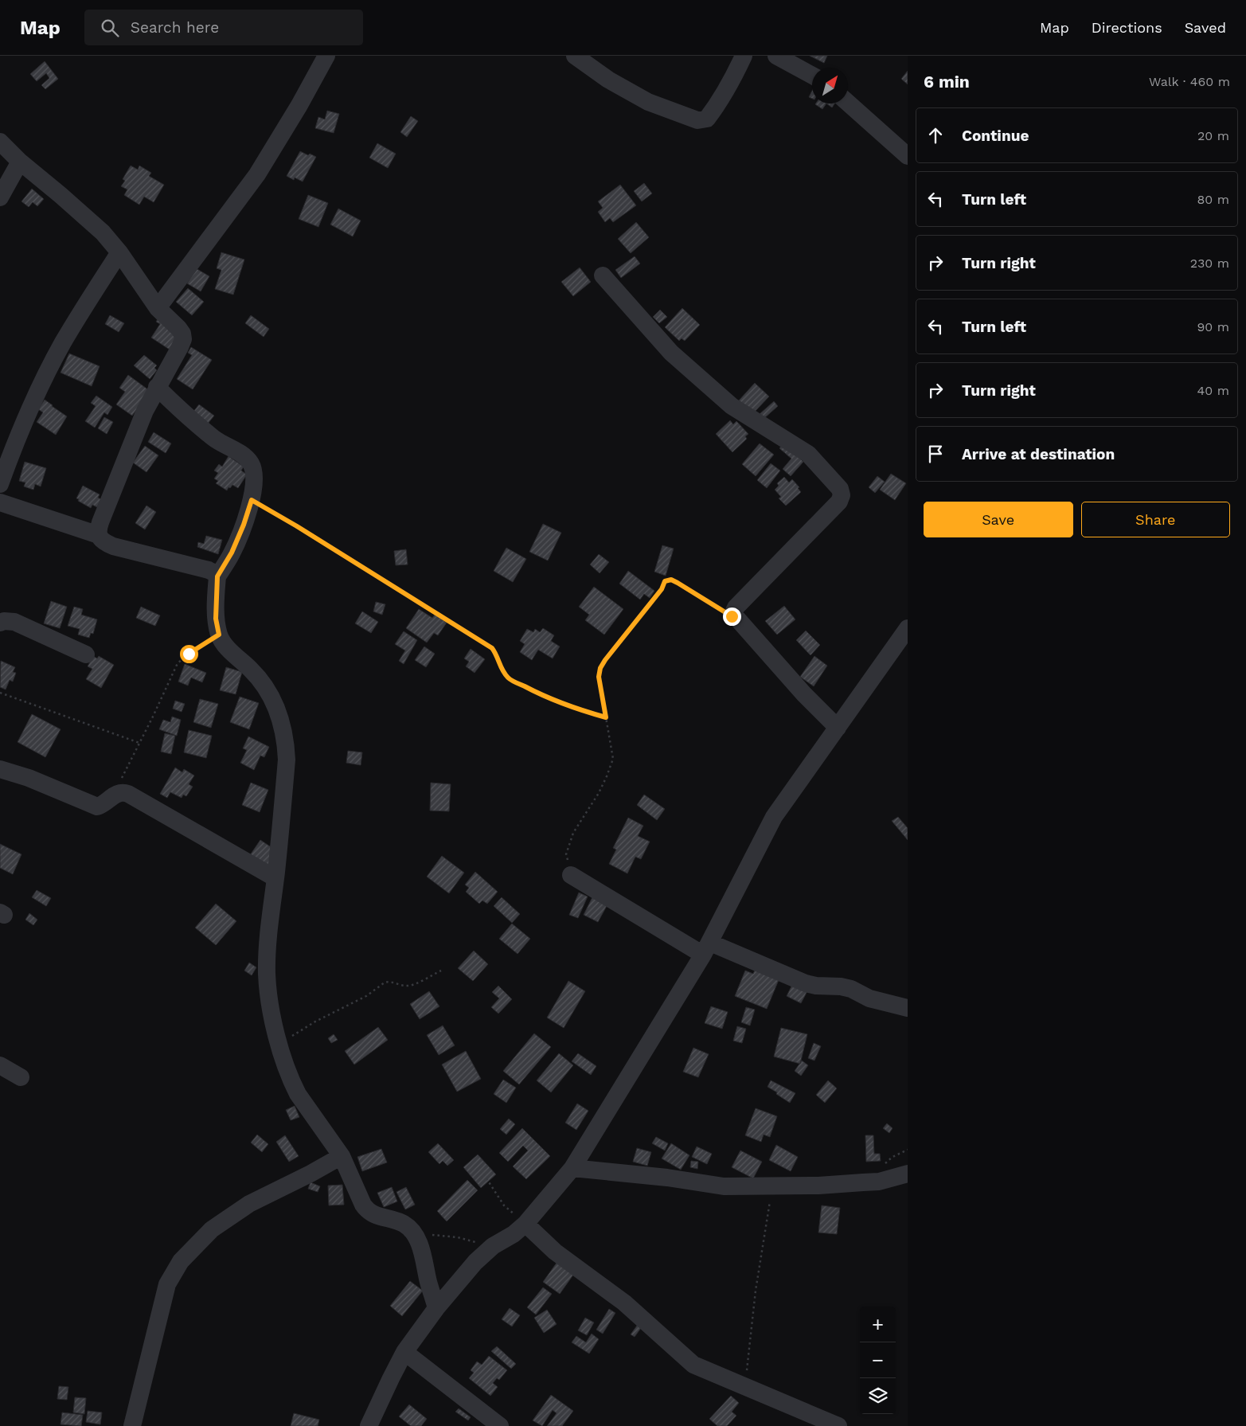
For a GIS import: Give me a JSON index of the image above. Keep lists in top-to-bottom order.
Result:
{
  "north": "top right",
  "page": {
    "header": "Map",
    "search": "Search here",
    "nav": ["Map", "Directions", "Saved"],
    "heading": ["6 min", "Walk · 460 m"],
    "list": [
      ["Continue", "20 m"],
      ["Turn left", "80 m"],
      ["Turn right", "230 m"],
      ["Turn left", "90 m"],
      ["Turn right", "40 m"],
      "Arrive at destination"
    ],
    "buttons": ["Save", "Share"],
    "map_buttons": ["+", "−"]
  }
}
